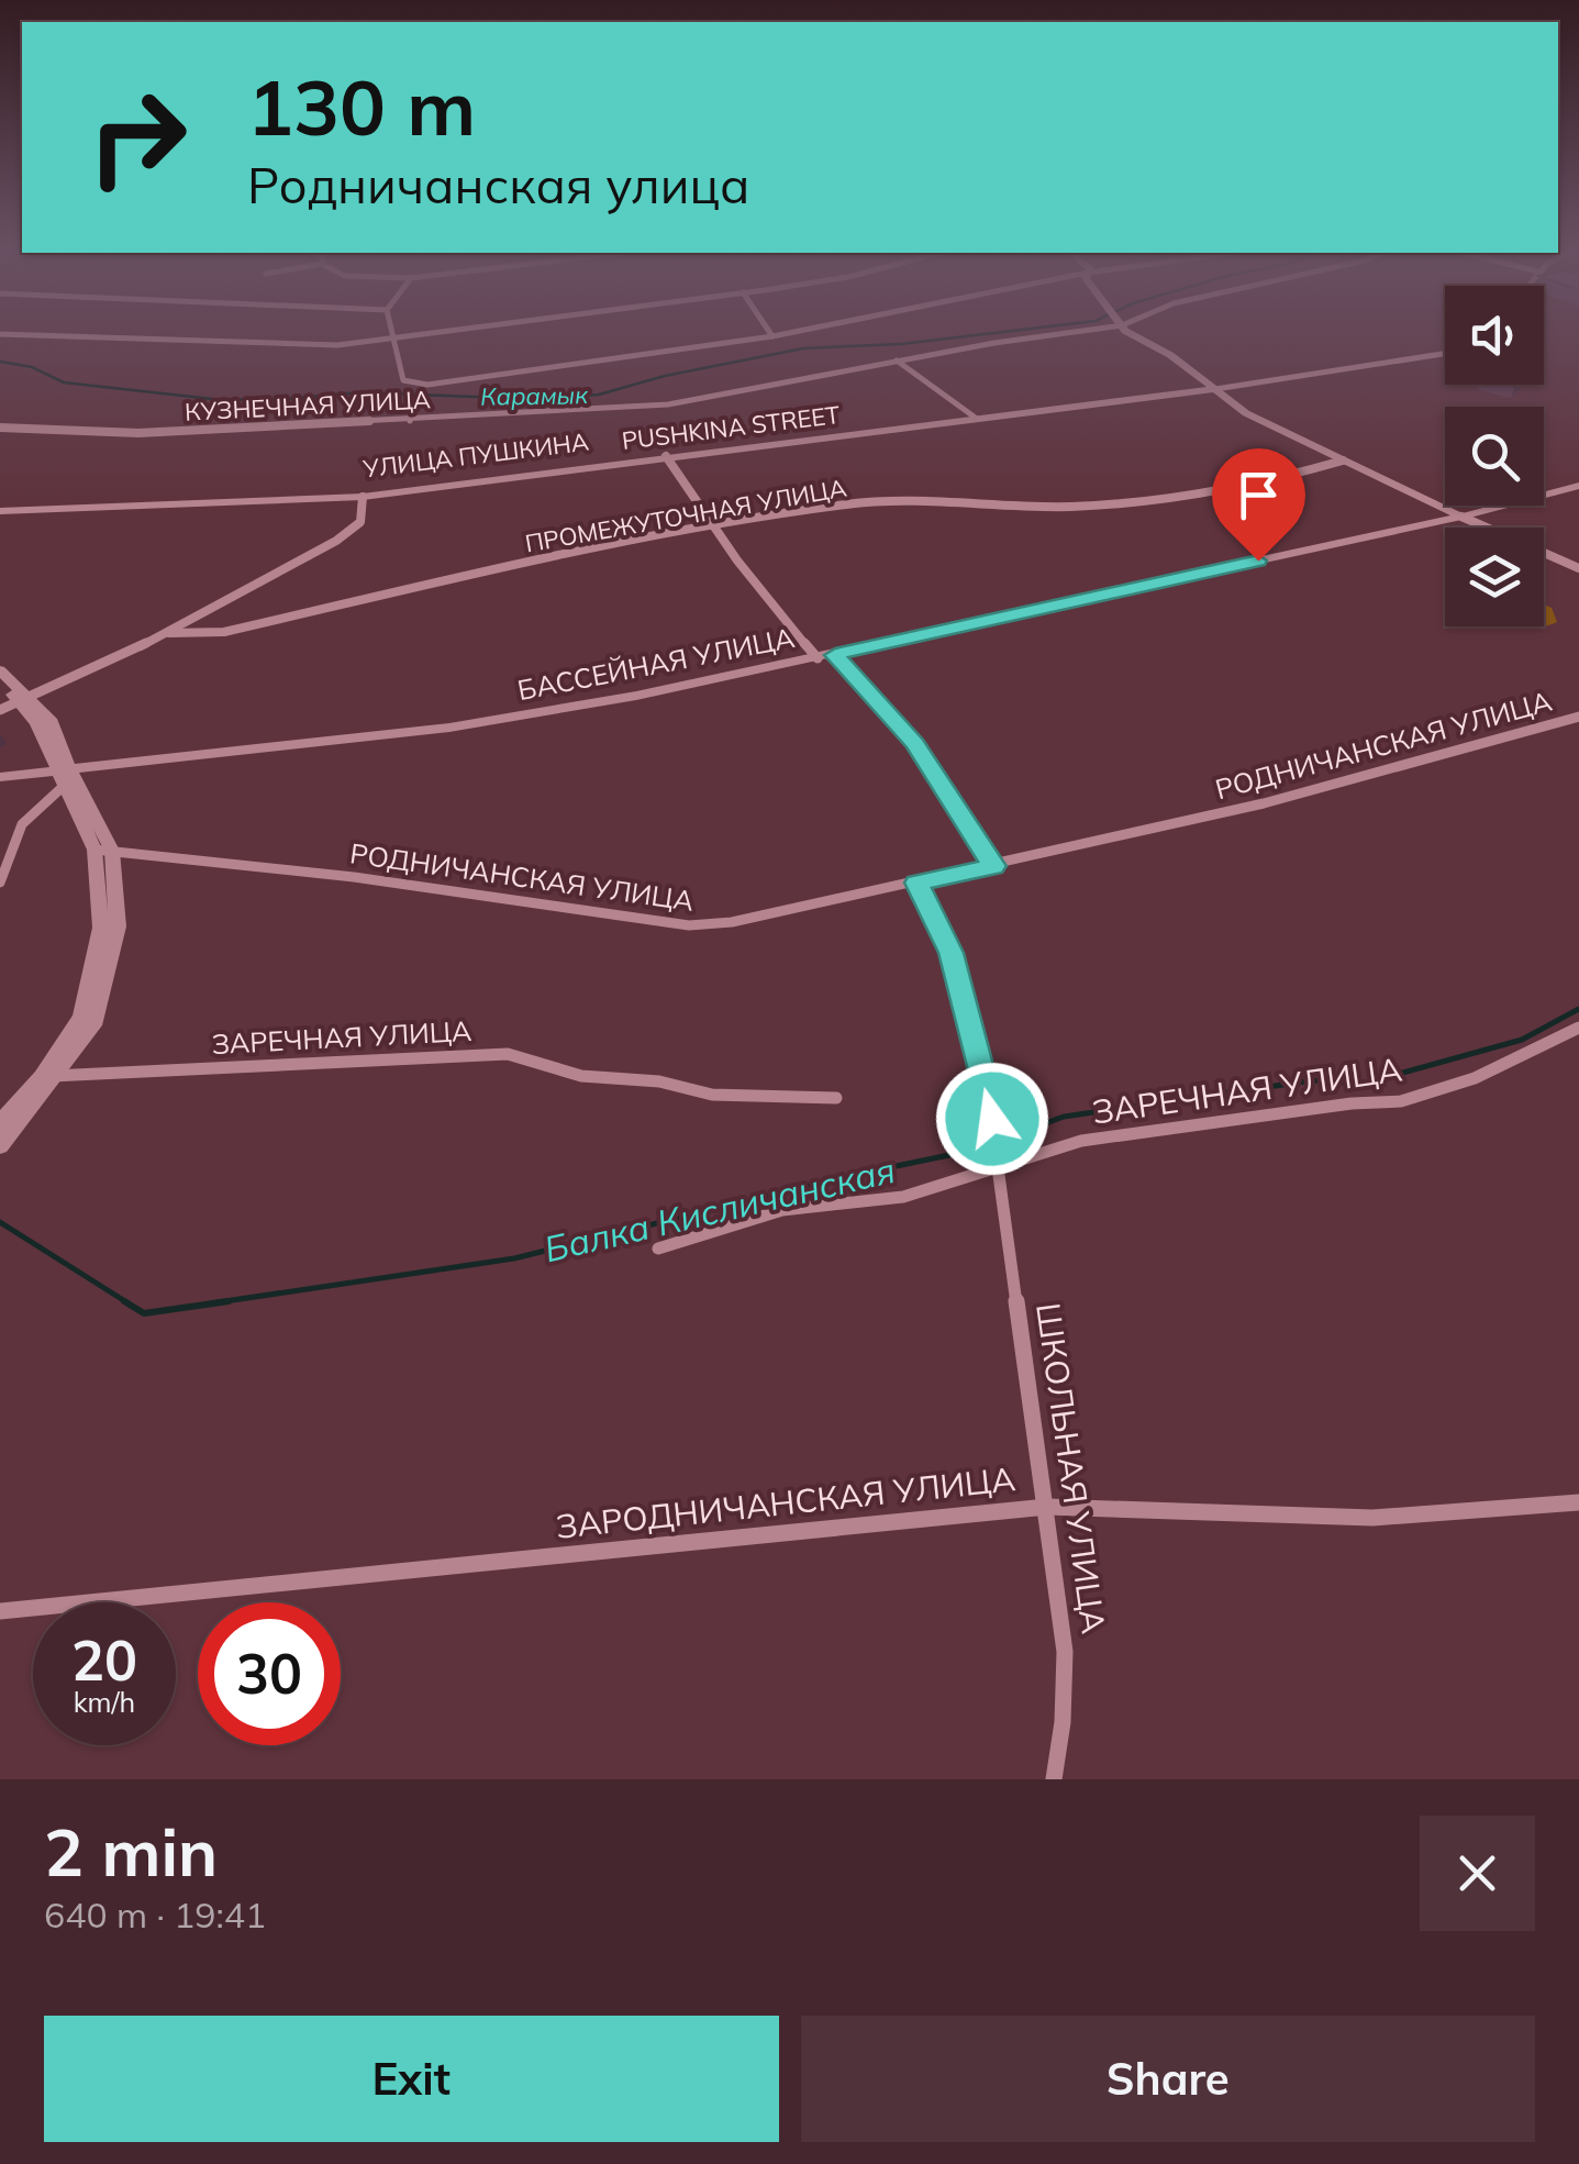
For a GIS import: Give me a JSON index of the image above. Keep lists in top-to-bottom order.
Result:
{
  "streets": {
    "street": [
      "КУЗНЕЧНАЯ УЛИЦА",
      "PUSHKINA STREET",
      "УЛИЦА ПУШКИНА",
      "ПРОМЕЖУТОЧНАЯ УЛИЦА",
      "БАССЕЙНАЯ УЛИЦА",
      "РОДНИЧАНСКАЯ УЛИЦА",
      "ЗАРЕЧНАЯ УЛИЦА",
      "ШКОЛЬНАЯ УЛИЦА",
      "ЗАРОДНИЧАНСКАЯ УЛИЦА"
    ]
  },
  "crossings": [
    ["PUSHKINA STREET", "УЛИЦА ПУШКИНА"],
    ["ЗАРЕЧНАЯ УЛИЦА", "ШКОЛЬНАЯ УЛИЦА"],
    ["ШКОЛЬНАЯ УЛИЦА", "ЗАРОДНИЧАНСКАЯ УЛИЦА"]
  ],
  "water": ["Карамык", "Балка Кисличанская"],
  "page": {
    "turn": ["130 m", "Родничанская улица"],
    "speed": "20 km/h",
    "limit": "30",
    "heading": ["2 min", "640 m · 19:41"],
    "buttons": ["Exit", "Share"]
  }
}
